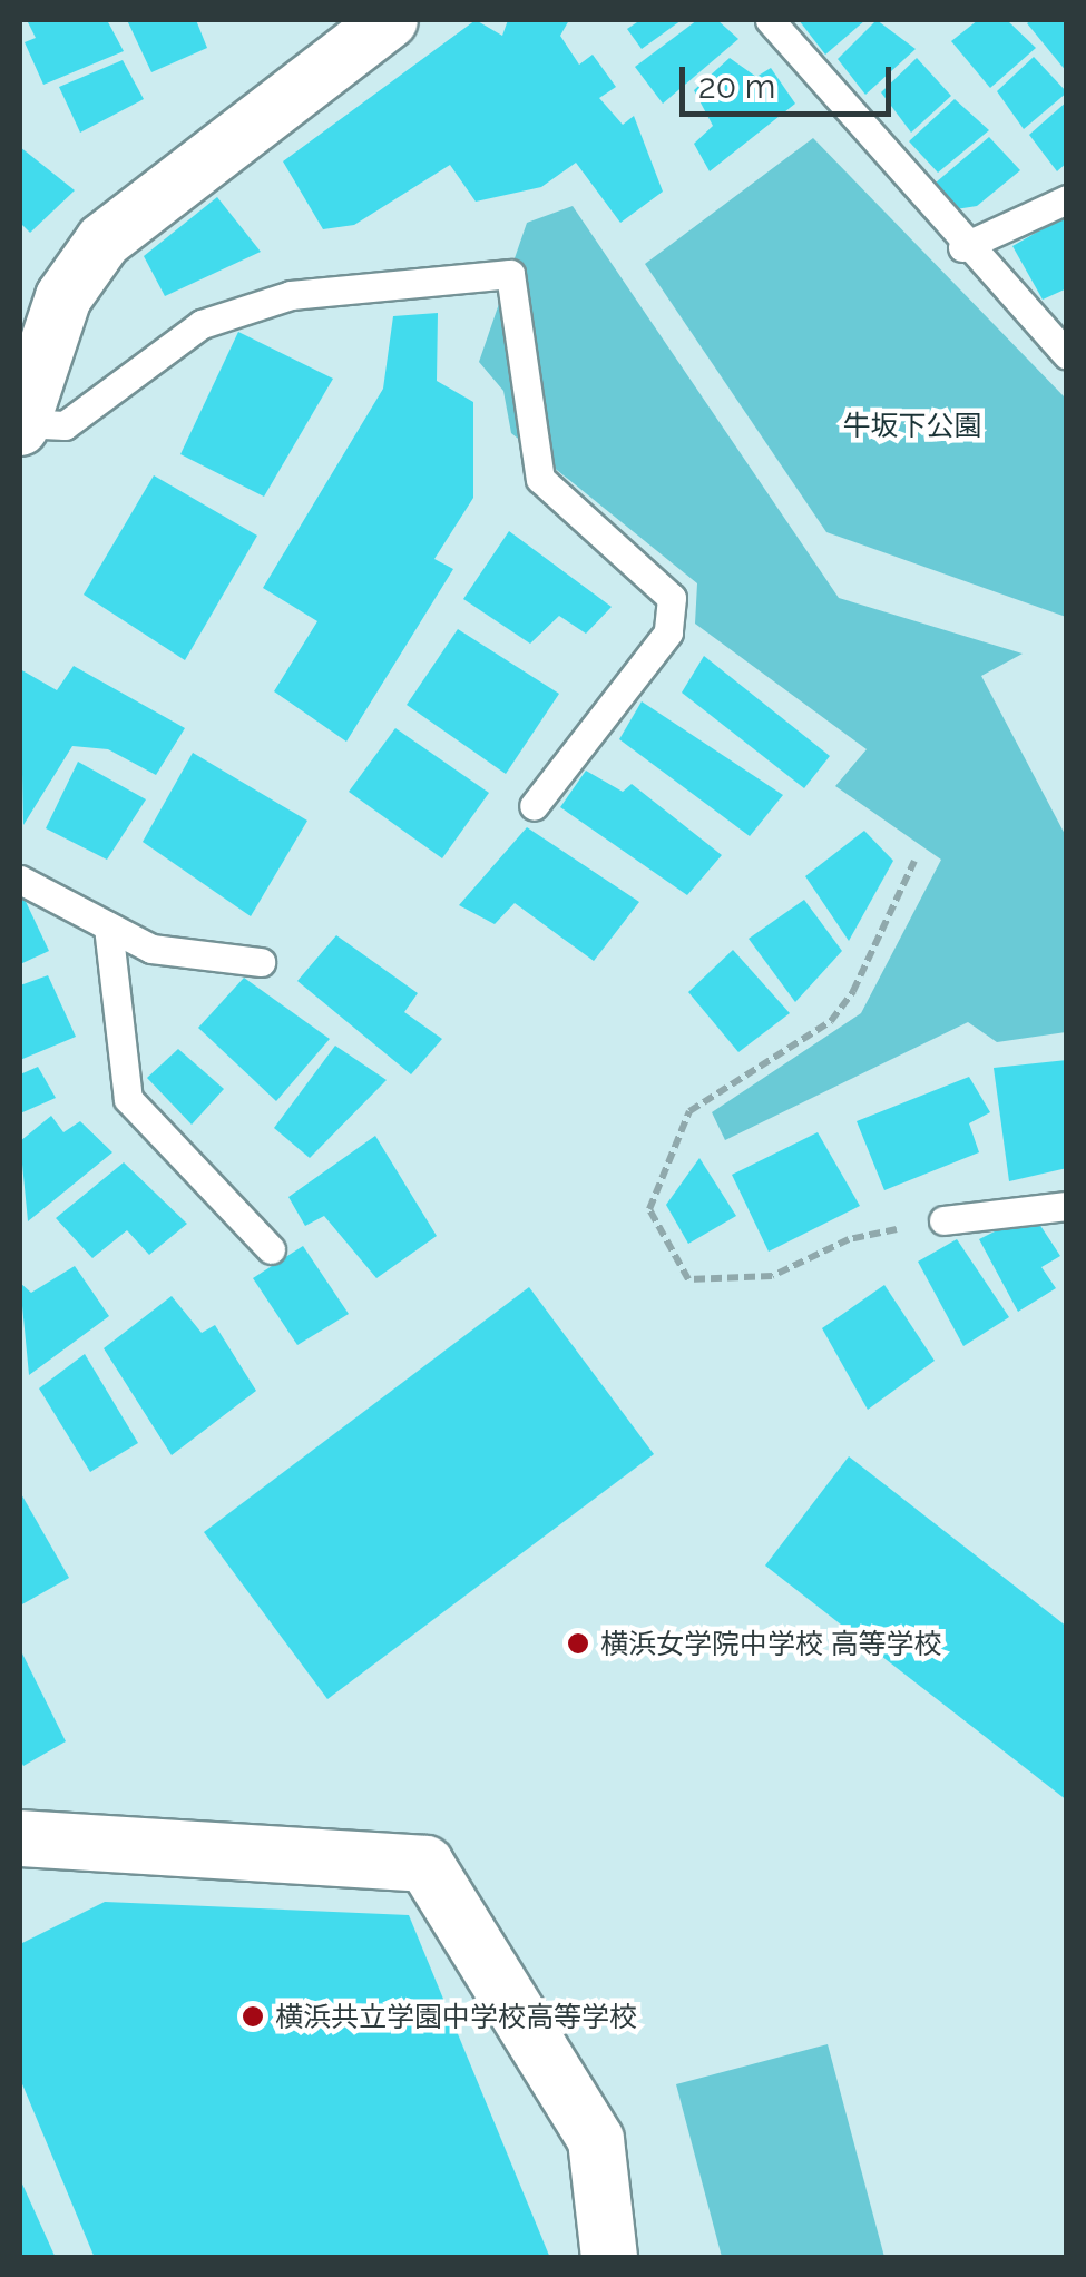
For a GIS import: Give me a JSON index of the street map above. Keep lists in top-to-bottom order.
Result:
{
  "parks": ["牛坂下公園"],
  "places": ["横浜女学院中学校 高等学校", "横浜共立学園中学校高等学校"],
  "scale_bar": "20 m"
}
